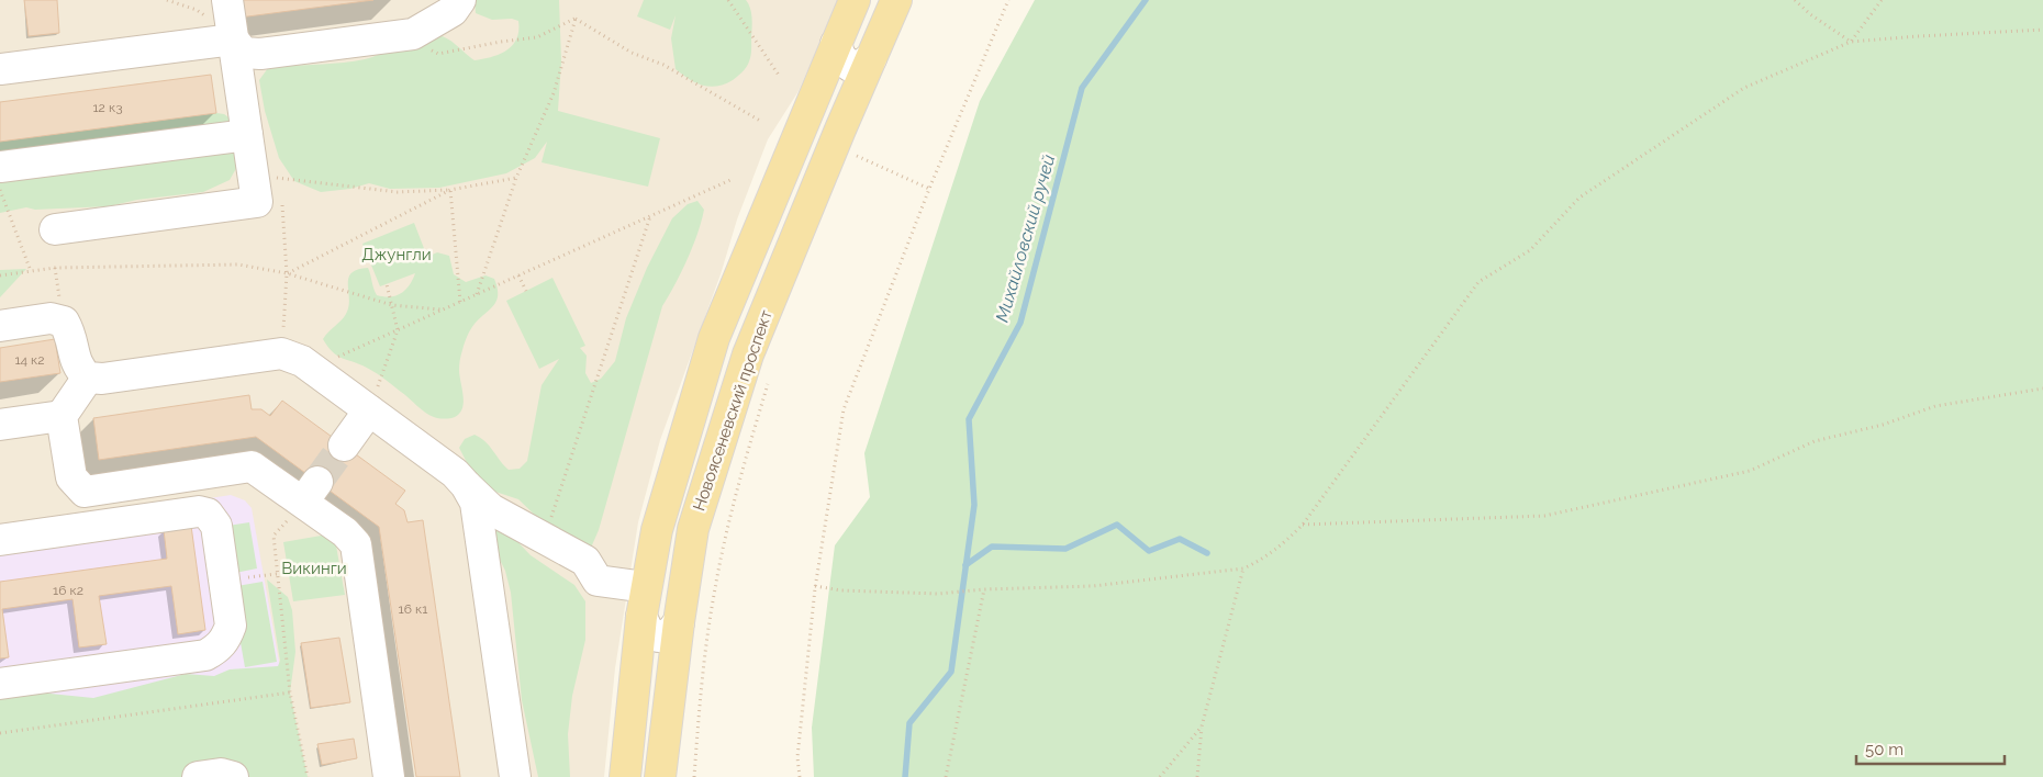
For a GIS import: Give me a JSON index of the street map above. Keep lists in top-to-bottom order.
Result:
{
  "streets": {
    "main road": ["Новоясеневский проспект"]
  },
  "water": ["Михайловский ручей"],
  "parks": ["Джунгли", "Викинги"],
  "house_numbers": [
    "12 к3",
    "14 к2",
    "16 к2",
    "16 к1"
  ],
  "scale_bar": "50 m"
}
